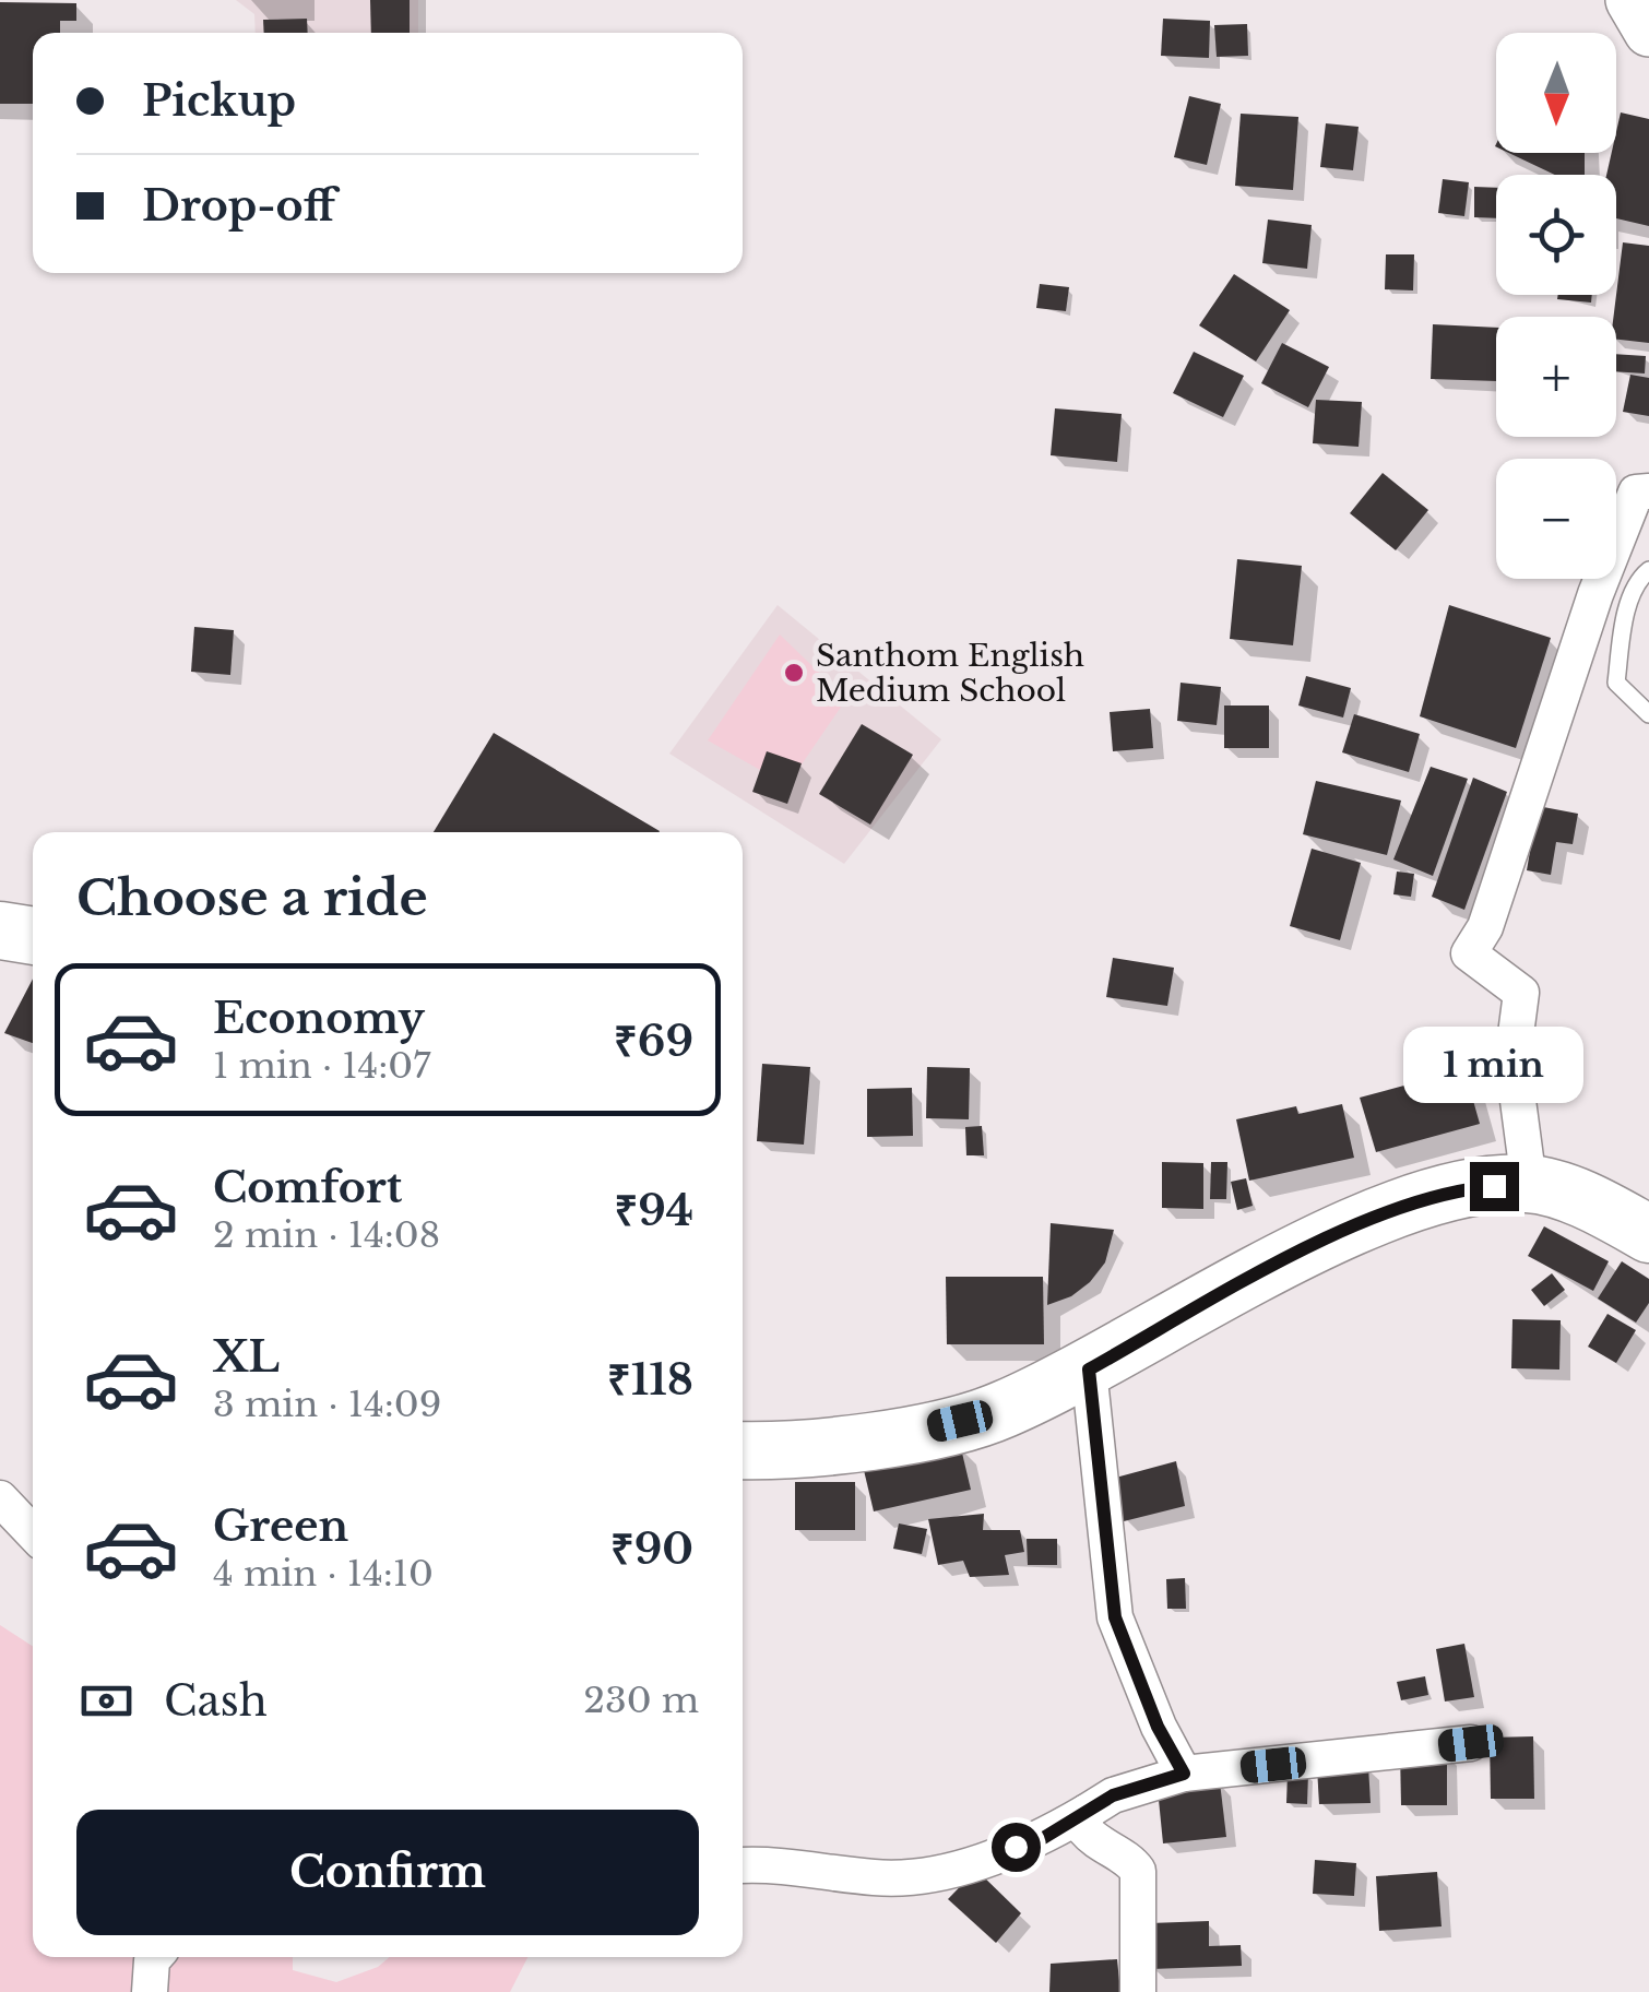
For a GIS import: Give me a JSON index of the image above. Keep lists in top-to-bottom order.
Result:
{
  "places": ["Santhom English Medium School"],
  "north": "bottom",
  "page": {
    "map_buttons": ["+", "−"],
    "banner": ["Pickup", "Drop-off"],
    "heading": "Choose a ride",
    "list": [
      {
        "name": "Economy",
        "note": "1 min · 14:07",
        "value": "₹69"
      },
      {
        "name": "Comfort",
        "note": "2 min · 14:08",
        "value": "₹94"
      },
      {
        "name": "XL",
        "note": "3 min · 14:09",
        "value": "₹118"
      },
      {
        "name": "Green",
        "note": "4 min · 14:10",
        "value": "₹90"
      }
    ],
    "bubble": "1 min",
    "pay": ["Cash", "230 m"],
    "buttons": "Confirm"
  }
}
